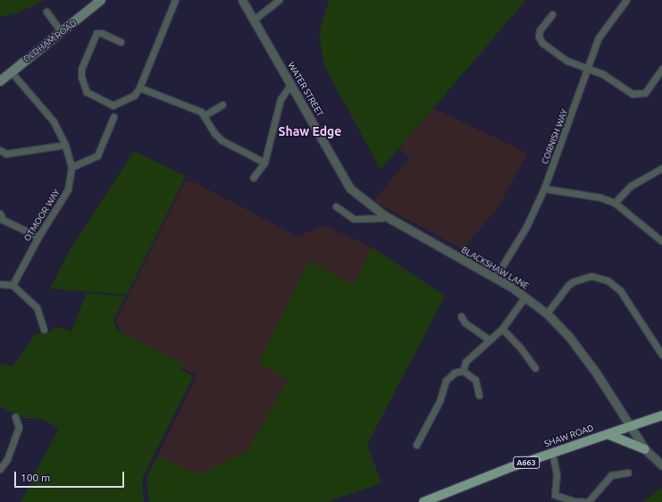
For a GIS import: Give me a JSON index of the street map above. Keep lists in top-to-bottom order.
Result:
{
  "streets": {
    "main road": ["OLDHAM ROAD", "SHAW ROAD", "A663"],
    "street": [
      "WATER STREET",
      "CORNISH WAY",
      "OTMOOR WAY",
      "BLACKSHAW LANE"
    ]
  },
  "crossings": [
    ["OLDHAM ROAD", "OTMOOR WAY"],
    ["WATER STREET", "BLACKSHAW LANE"],
    ["CORNISH WAY", "BLACKSHAW LANE"],
    ["BLACKSHAW LANE", "SHAW ROAD"]
  ],
  "districts": ["Shaw Edge"],
  "scale_bar": "100 m"
}
